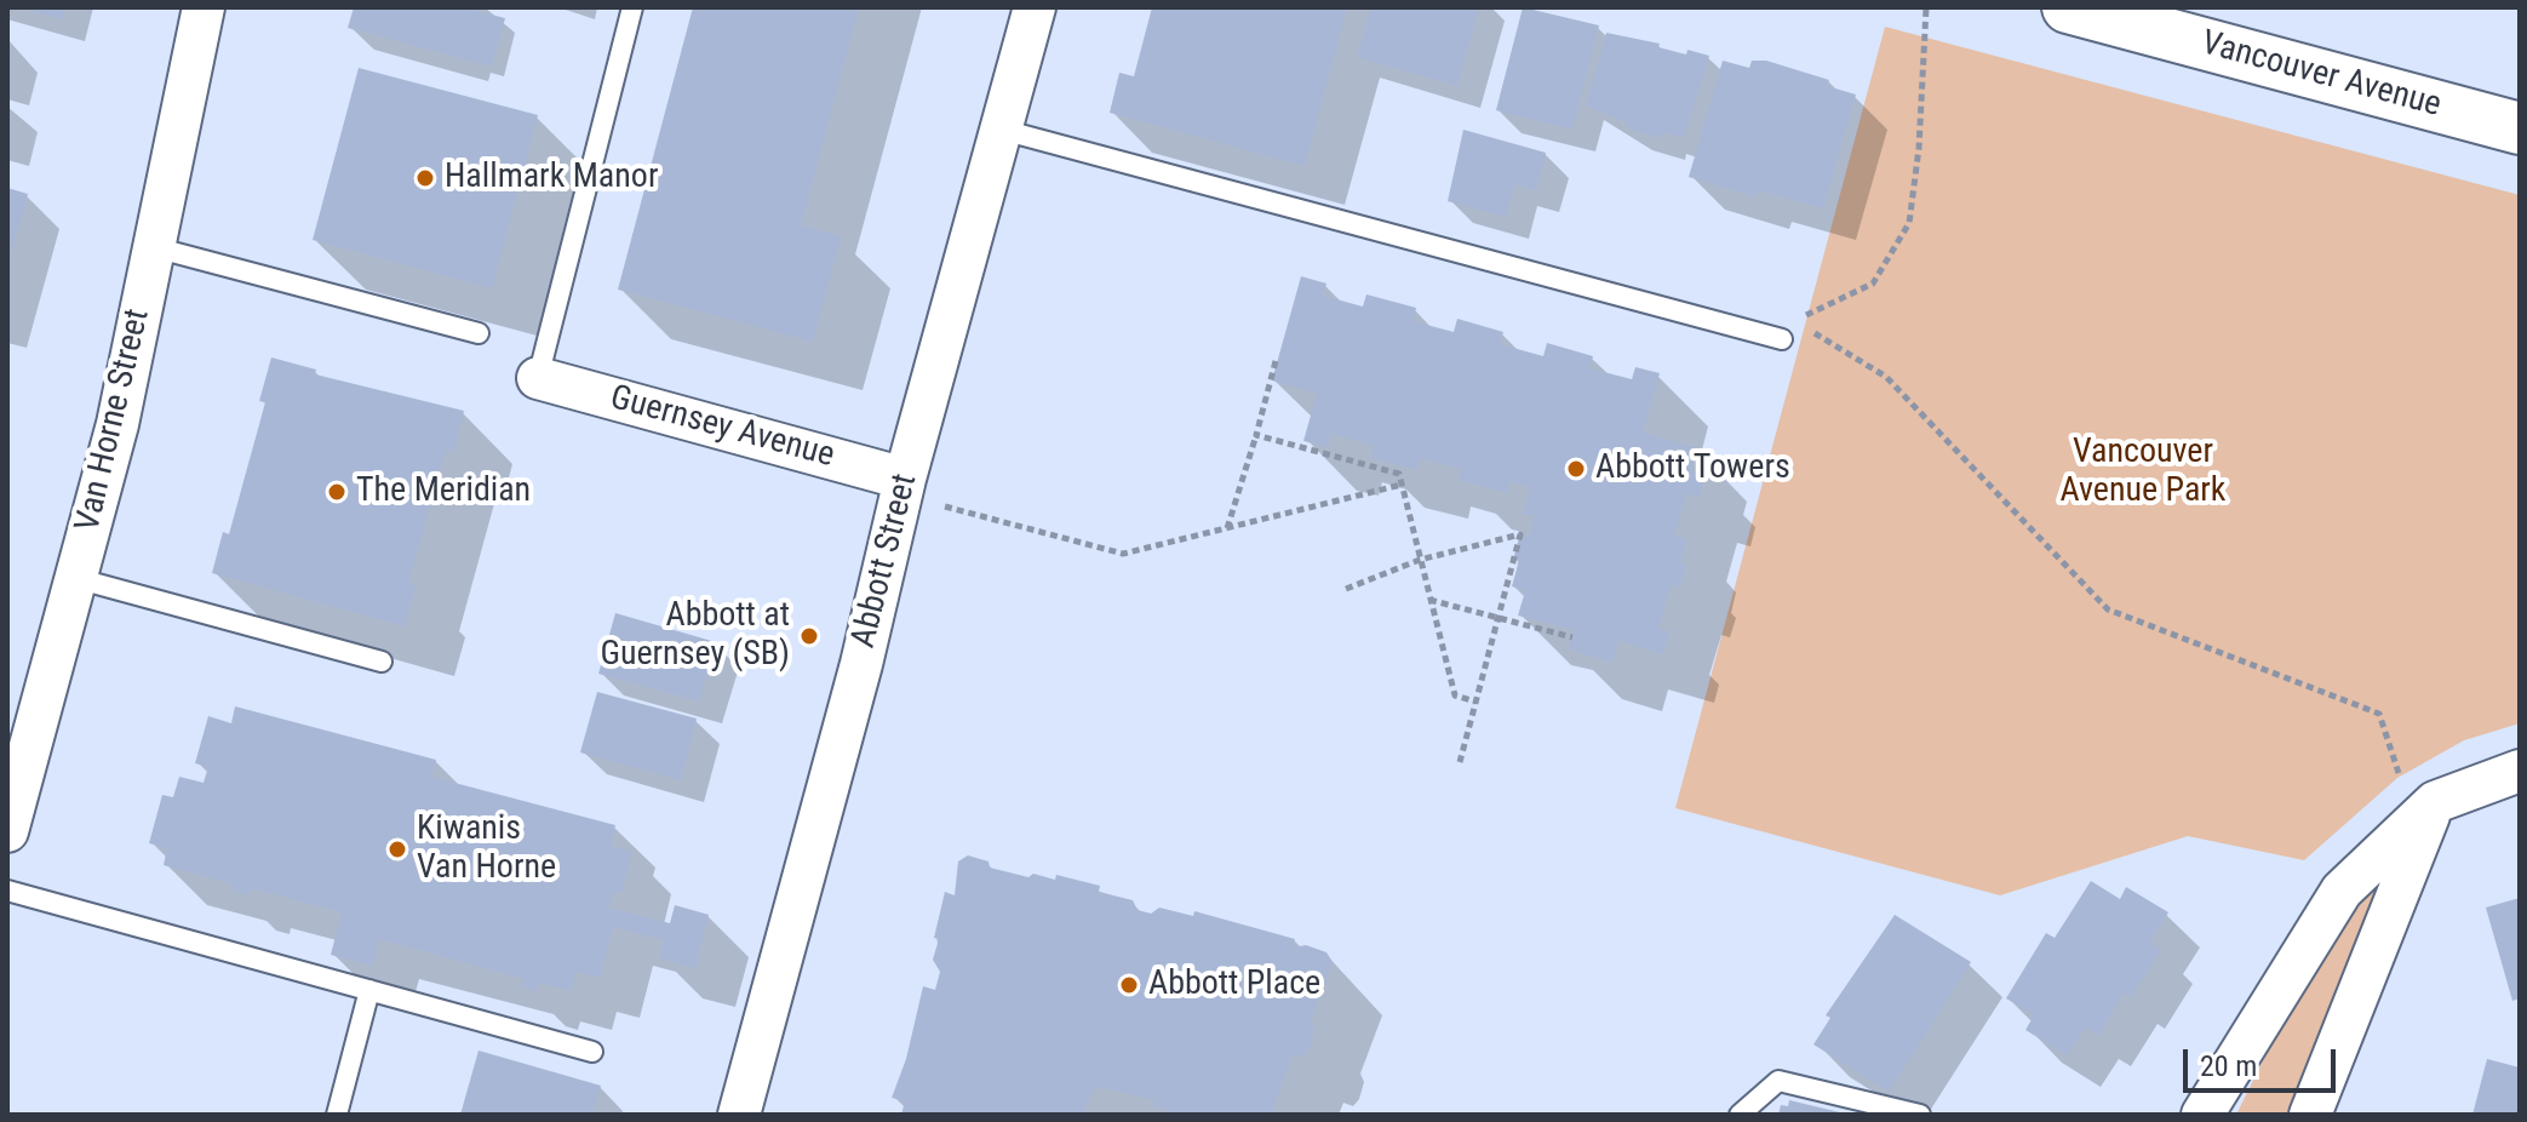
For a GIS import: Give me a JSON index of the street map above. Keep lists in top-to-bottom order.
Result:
{
  "streets": {
    "street": [
      "Vancouver Avenue",
      "Van Horne Street",
      "Guernsey Avenue",
      "Abbott Street"
    ]
  },
  "crossings": [
    ["Guernsey Avenue", "Abbott Street"]
  ],
  "parks": ["Vancouver Avenue Park"],
  "places": [
    "Hallmark Manor",
    "Abbott Towers",
    "The Meridian",
    "Abbott at Guernsey (SB)",
    "Kiwanis Van Horne",
    "Abbott Place"
  ],
  "scale_bar": "20 m"
}
